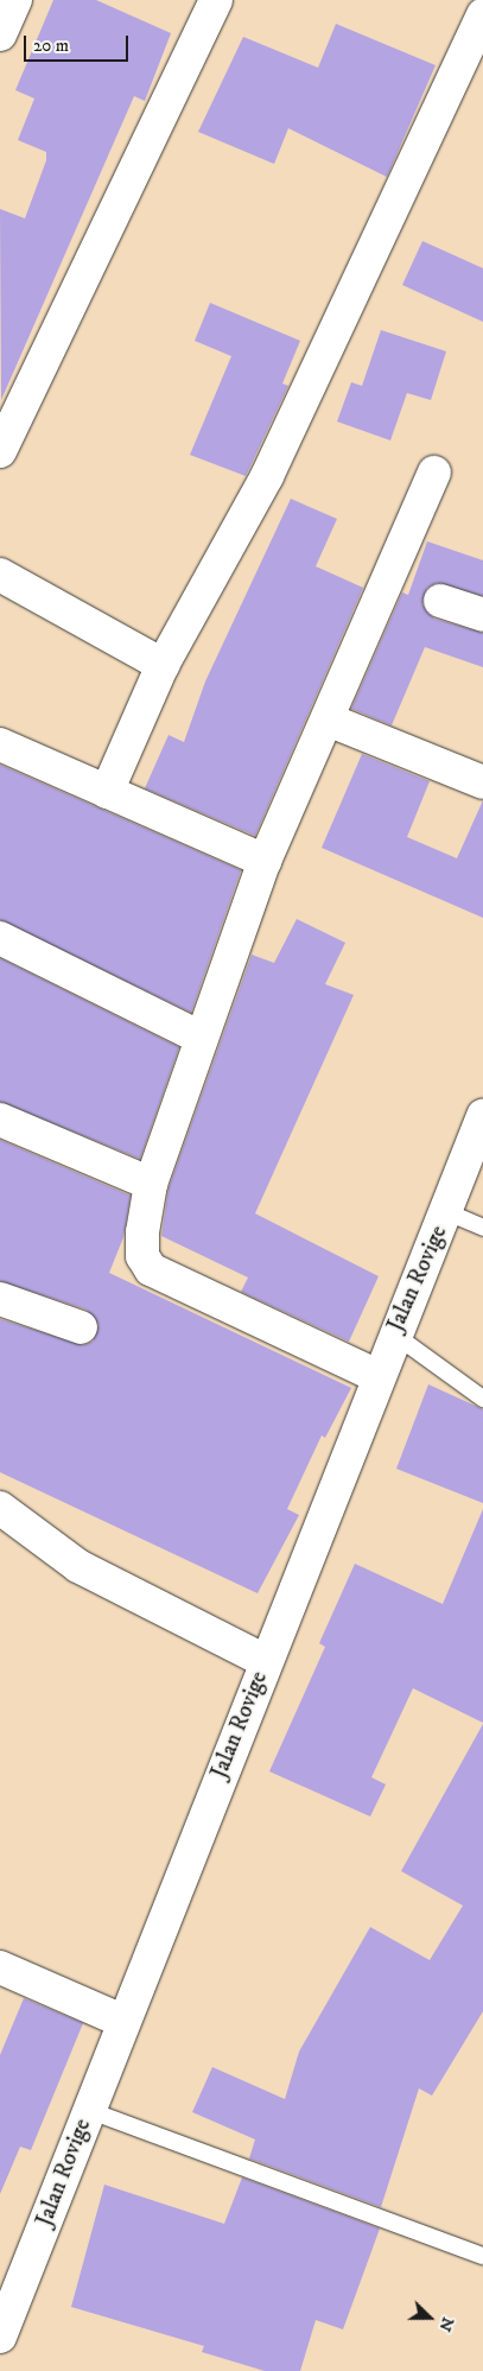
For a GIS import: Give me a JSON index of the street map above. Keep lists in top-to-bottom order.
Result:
{
  "streets": {
    "street": ["Jalan Rovige"]
  },
  "scale_bar": "20 m",
  "north": "right"
}
